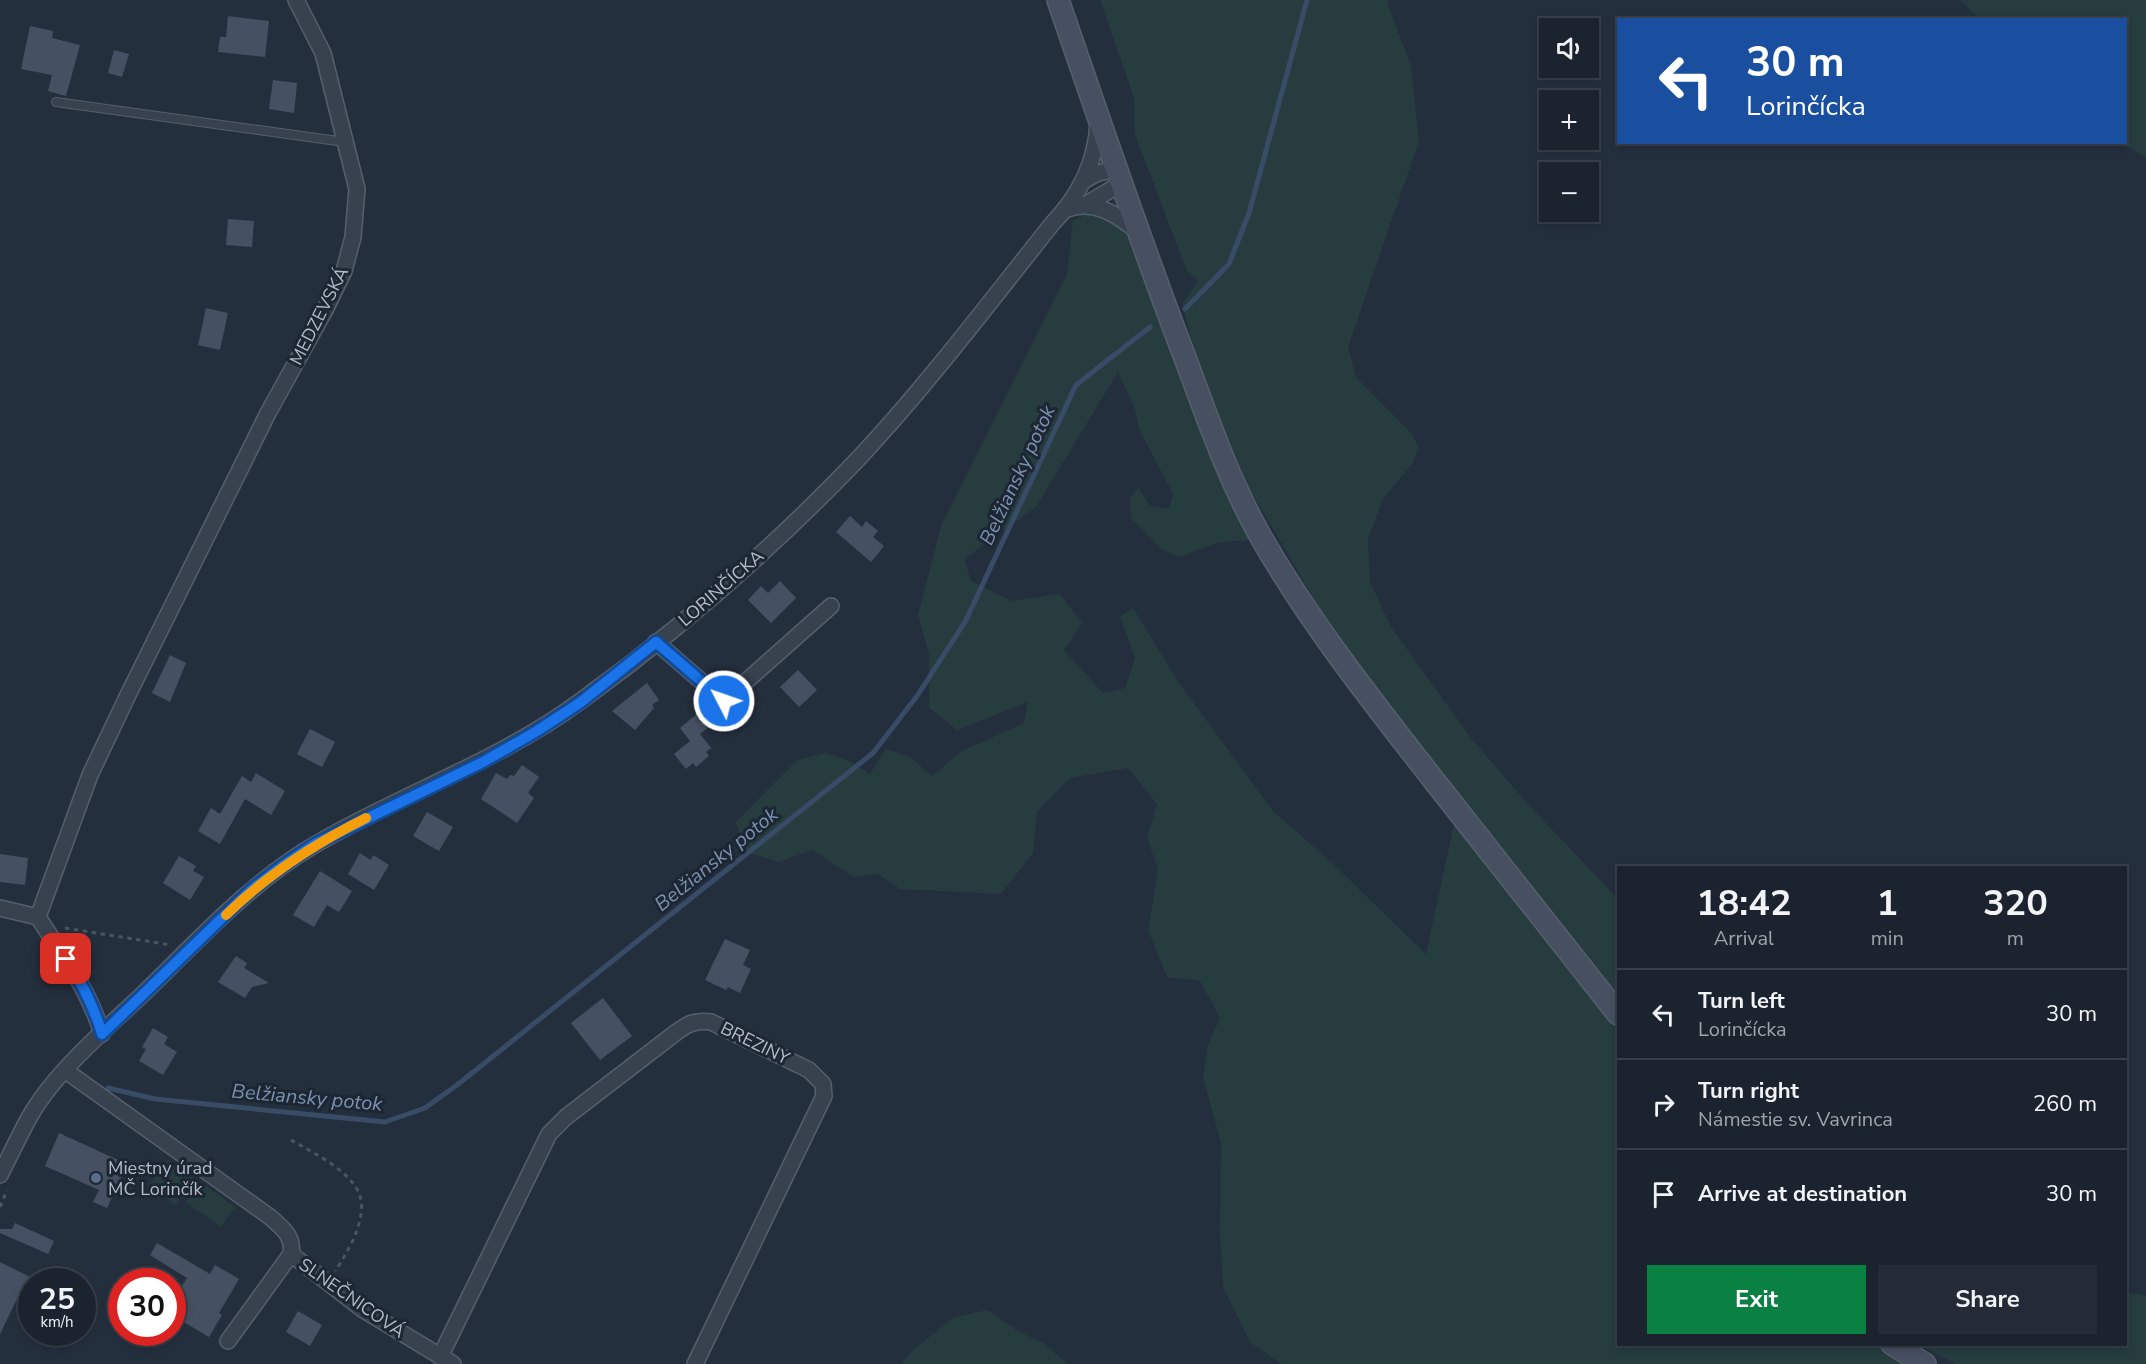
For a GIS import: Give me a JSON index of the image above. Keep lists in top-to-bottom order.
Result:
{
  "streets": {
    "street": [
      "MEDZEVSKÁ",
      "LORINČÍCKA",
      "BREZINY",
      "SLNEČNICOVÁ"
    ]
  },
  "crossings": [
    ["LORINČÍCKA", "SLNEČNICOVÁ"],
    ["BREZINY", "SLNEČNICOVÁ"]
  ],
  "water": ["Belžiansky potok"],
  "places": ["Miestny úrad MČ Lorinčík"],
  "page": {
    "map_buttons": ["+", "−"],
    "turn": ["30 m", "Lorinčícka"],
    "eta": [
      "18:42",
      "Arrival",
      "1",
      "min",
      "320",
      "m"
    ],
    "list": [
      {
        "name": "Turn left",
        "note": "Lorinčícka",
        "value": "30 m"
      },
      {
        "name": "Turn right",
        "note": "Námestie sv. Vavrinca",
        "value": "260 m"
      },
      {
        "name": "Arrive at destination",
        "value": "30 m"
      }
    ],
    "buttons": ["Exit", "Share"],
    "speed": "25 km/h",
    "limit": "30"
  }
}
